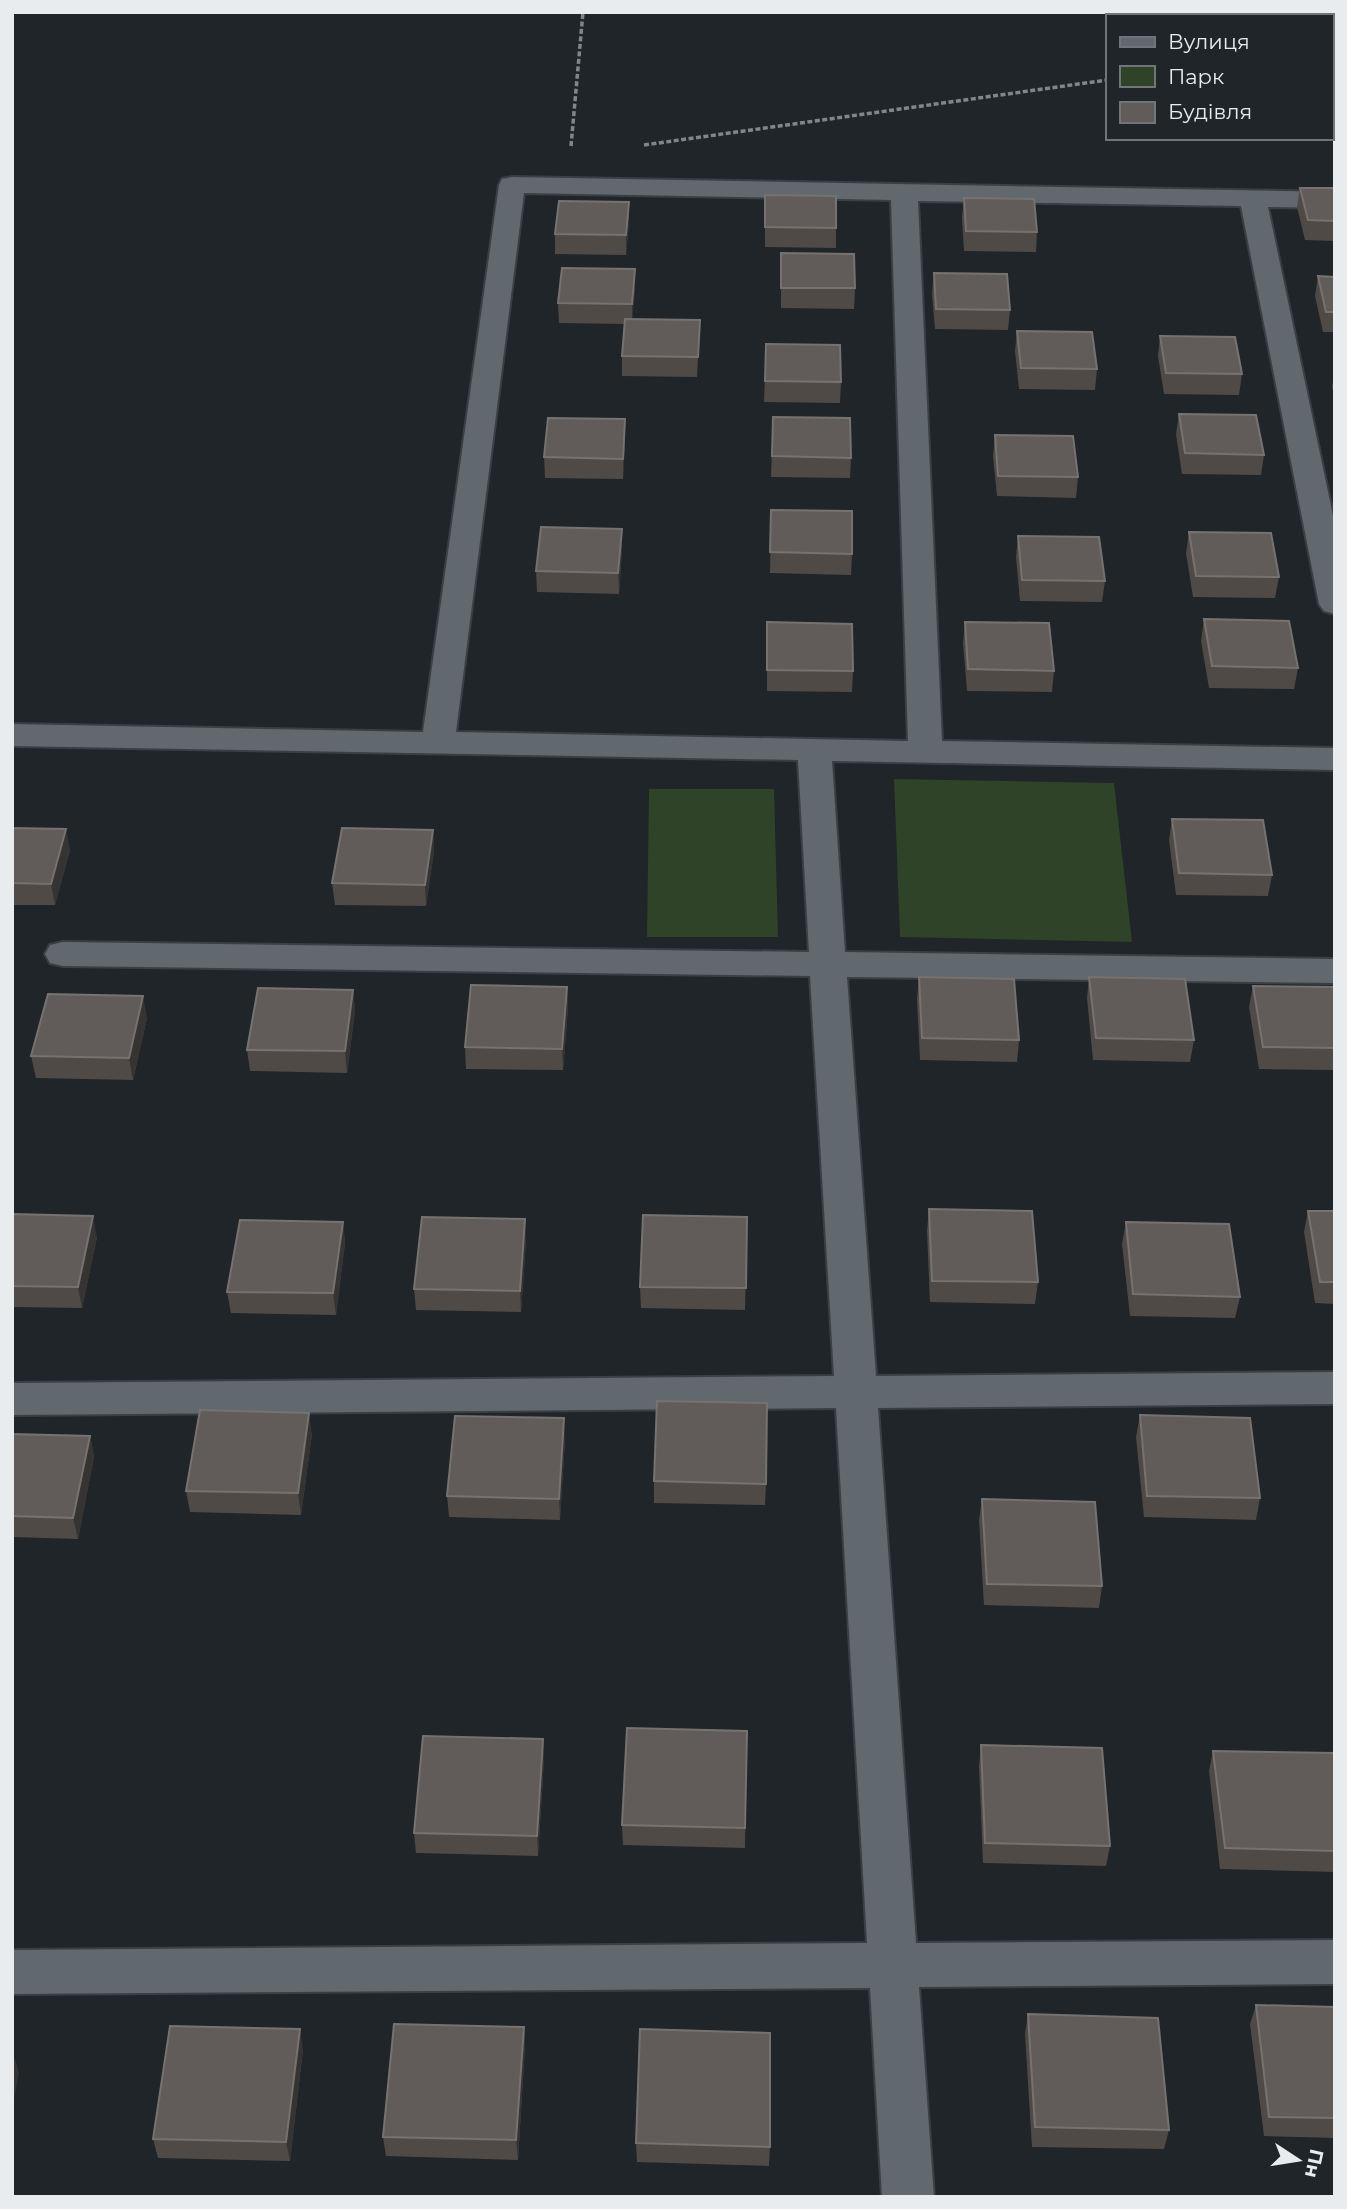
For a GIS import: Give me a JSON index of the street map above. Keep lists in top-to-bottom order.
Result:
{
  "legend": ["Вулиця", "Парк", "Будівля"],
  "north": "right"
}
